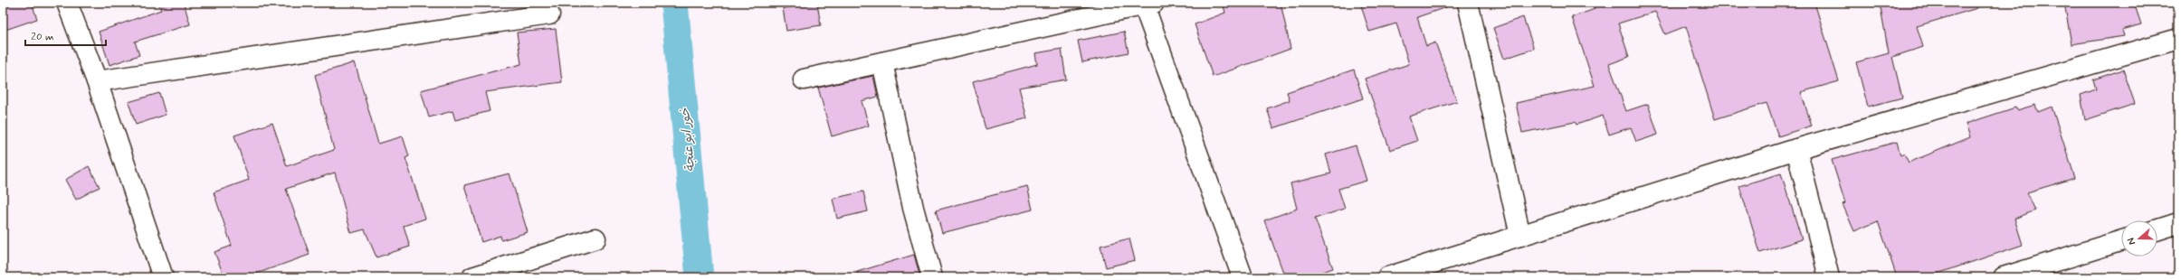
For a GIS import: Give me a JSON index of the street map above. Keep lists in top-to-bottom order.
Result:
{
  "water": ["خور ابو عنجة"],
  "scale_bar": "20 m",
  "north": "left"
}
